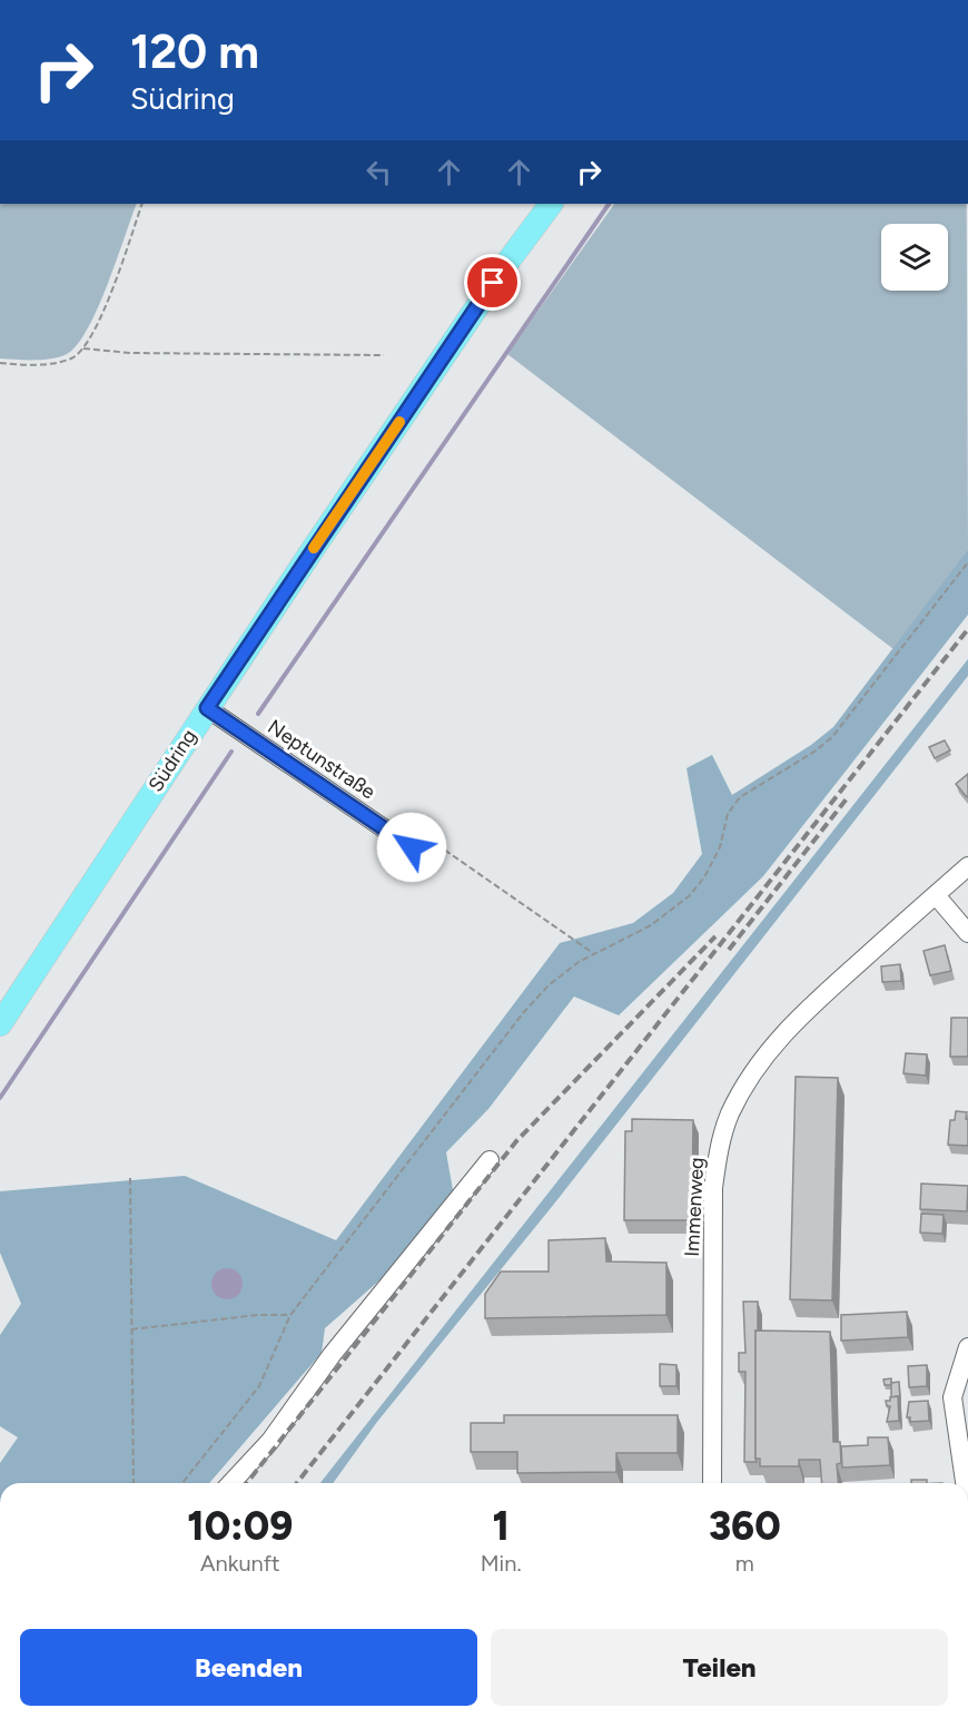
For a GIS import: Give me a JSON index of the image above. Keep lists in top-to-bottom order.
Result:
{
  "streets": {
    "main road": ["Südring"],
    "street": ["Neptunstraße", "Immenweg"]
  },
  "crossings": [
    ["Neptunstraße", "Südring"]
  ],
  "page": {
    "turn": ["120 m", "Südring"],
    "eta": [
      "10:09",
      "Ankunft",
      "1",
      "Min.",
      "360",
      "m"
    ],
    "buttons": ["Beenden", "Teilen"]
  }
}
